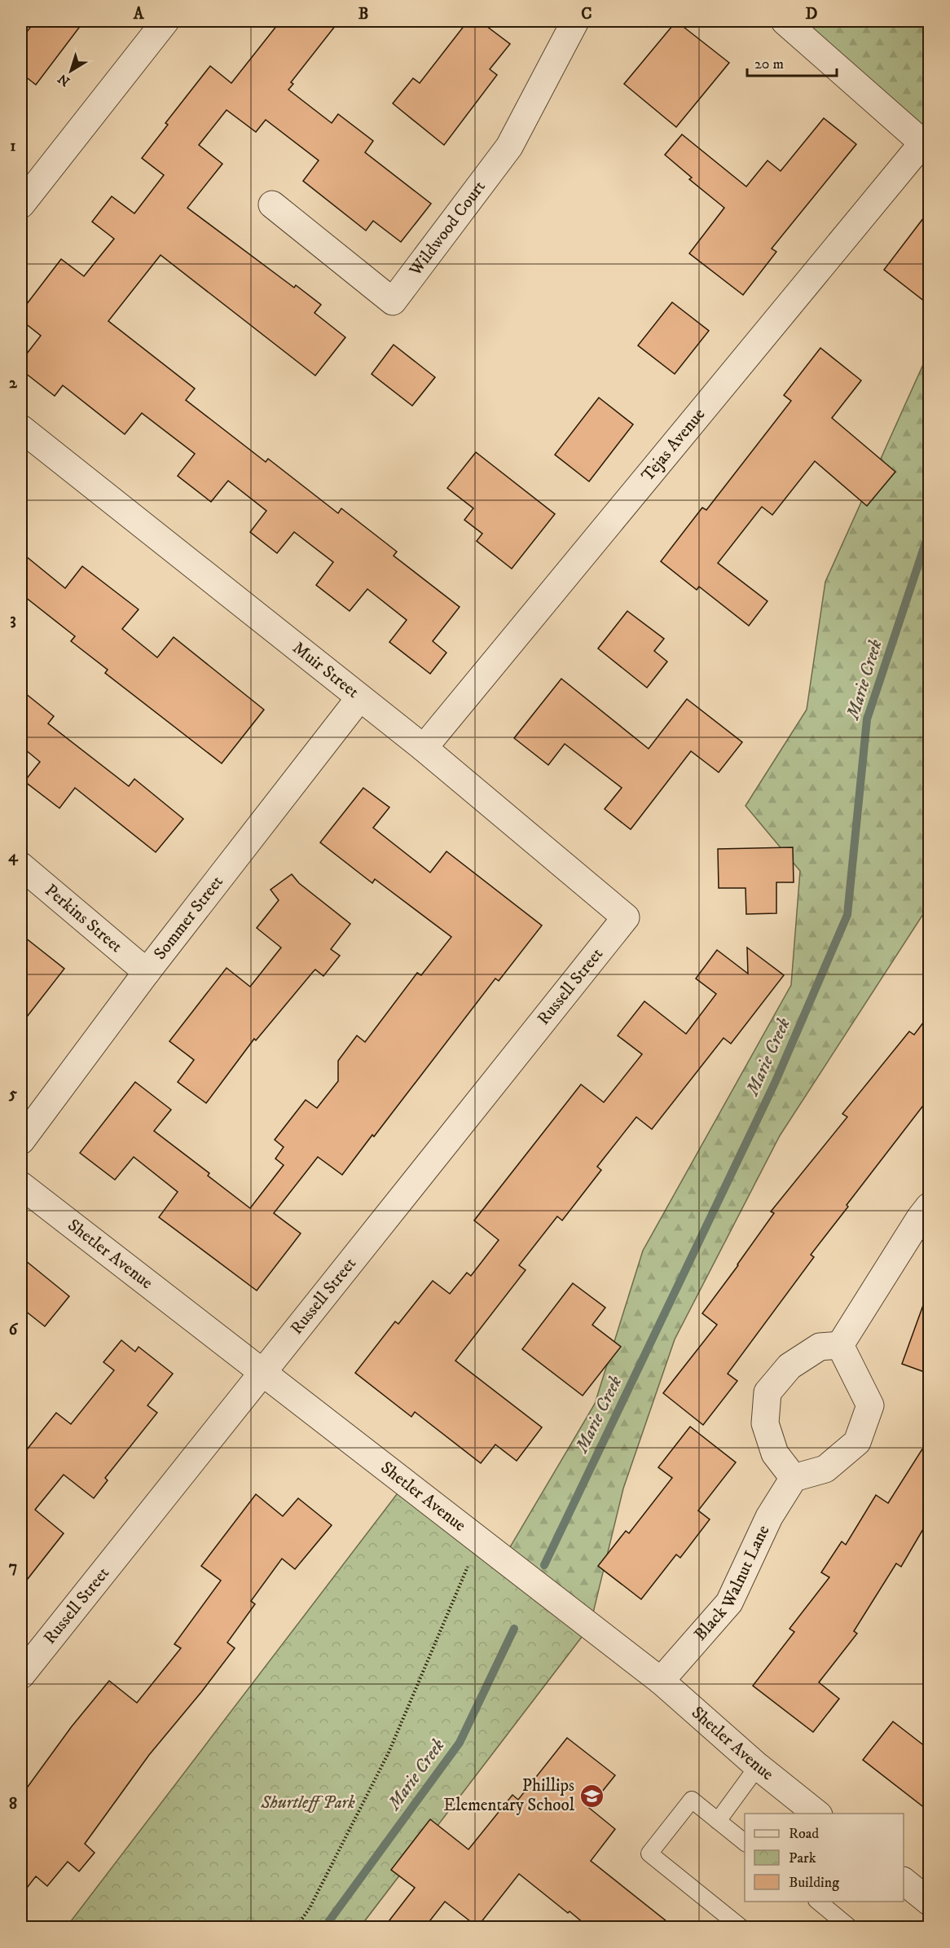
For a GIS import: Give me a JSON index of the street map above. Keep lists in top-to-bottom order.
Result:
{
  "streets": {
    "street": [
      "Wildwood Court",
      "Tejas Avenue",
      "Muir Street",
      "Sommer Street",
      "Perkins Street",
      "Russell Street",
      "Shetler Avenue",
      "Black Walnut Lane"
    ]
  },
  "crossings": [
    ["Tejas Avenue", "Muir Street"],
    ["Muir Street", "Sommer Street"],
    ["Muir Street", "Russell Street"],
    ["Sommer Street", "Perkins Street"],
    ["Russell Street", "Shetler Avenue"],
    ["Shetler Avenue", "Black Walnut Lane"]
  ],
  "water": ["Marie Creek"],
  "parks": ["Shurtleff Park"],
  "places": {
    "school or university": ["Phillips Elementary School"]
  },
  "legend": ["Road", "Park", "Building"],
  "scale_bar": "20 m",
  "north": "bottom left",
  "grid": {
    "columns": [
      "A",
      "B",
      "C",
      "D"
    ],
    "rows": [
      "1",
      "2",
      "3",
      "4",
      "5",
      "6",
      "7",
      "8"
    ]
  }
}
